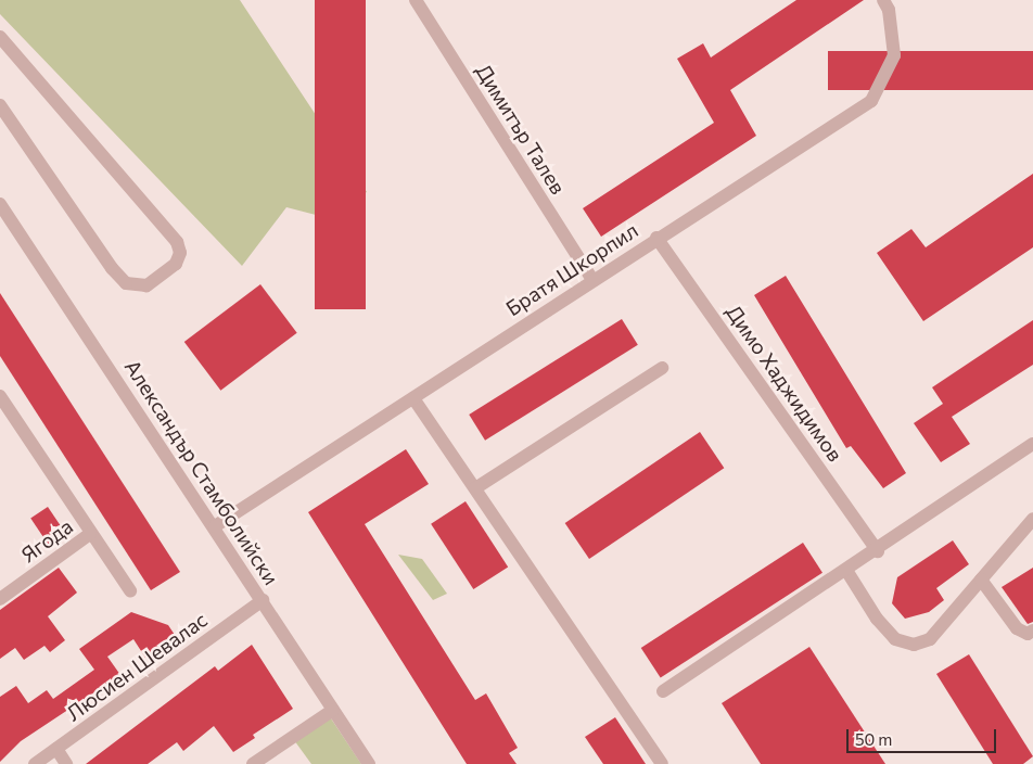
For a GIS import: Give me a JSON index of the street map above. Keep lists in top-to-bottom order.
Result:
{
  "streets": {
    "street": [
      "Димитър Талев",
      "Братя Шкорпил",
      "Димо Хаджидимов",
      "Александър Стамболийски",
      "Ягода",
      "Люсиен Шевалас"
    ]
  },
  "crossings": [
    ["Димитър Талев", "Братя Шкорпил"],
    ["Братя Шкорпил", "Димо Хаджидимов"],
    ["Братя Шкорпил", "Александър Стамболийски"],
    ["Александър Стамболийски", "Люсиен Шевалас"]
  ],
  "scale_bar": "50 m"
}
